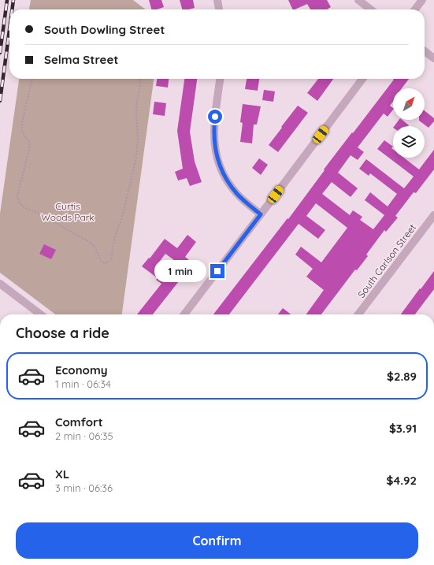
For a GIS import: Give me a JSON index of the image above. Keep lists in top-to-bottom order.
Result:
{
  "streets": {
    "street": ["South Carlson Street"]
  },
  "parks": ["Curtis Woods Park"],
  "north": "top right",
  "page": {
    "banner": ["South Dowling Street", "Selma Street"],
    "bubble": "1 min",
    "heading": "Choose a ride",
    "list": [
      {
        "name": "Economy",
        "note": "1 min · 06:34",
        "value": "$2.89"
      },
      {
        "name": "Comfort",
        "note": "2 min · 06:35",
        "value": "$3.91"
      },
      {
        "name": "XL",
        "note": "3 min · 06:36",
        "value": "$4.92"
      }
    ],
    "buttons": "Confirm"
  }
}
